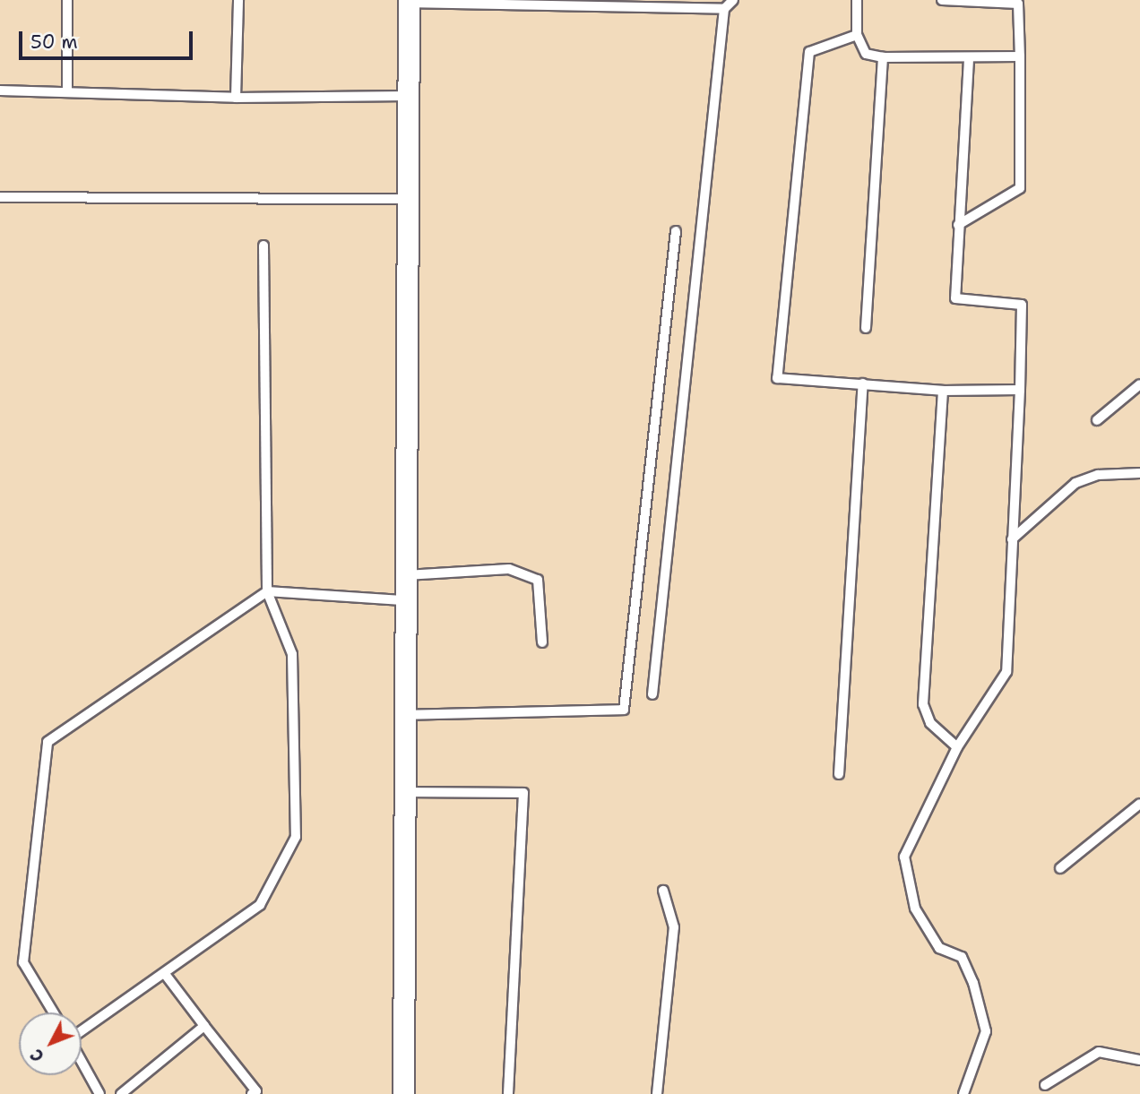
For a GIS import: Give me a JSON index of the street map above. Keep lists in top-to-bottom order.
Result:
{
  "scale_bar": "50 m",
  "north": "bottom left"
}
